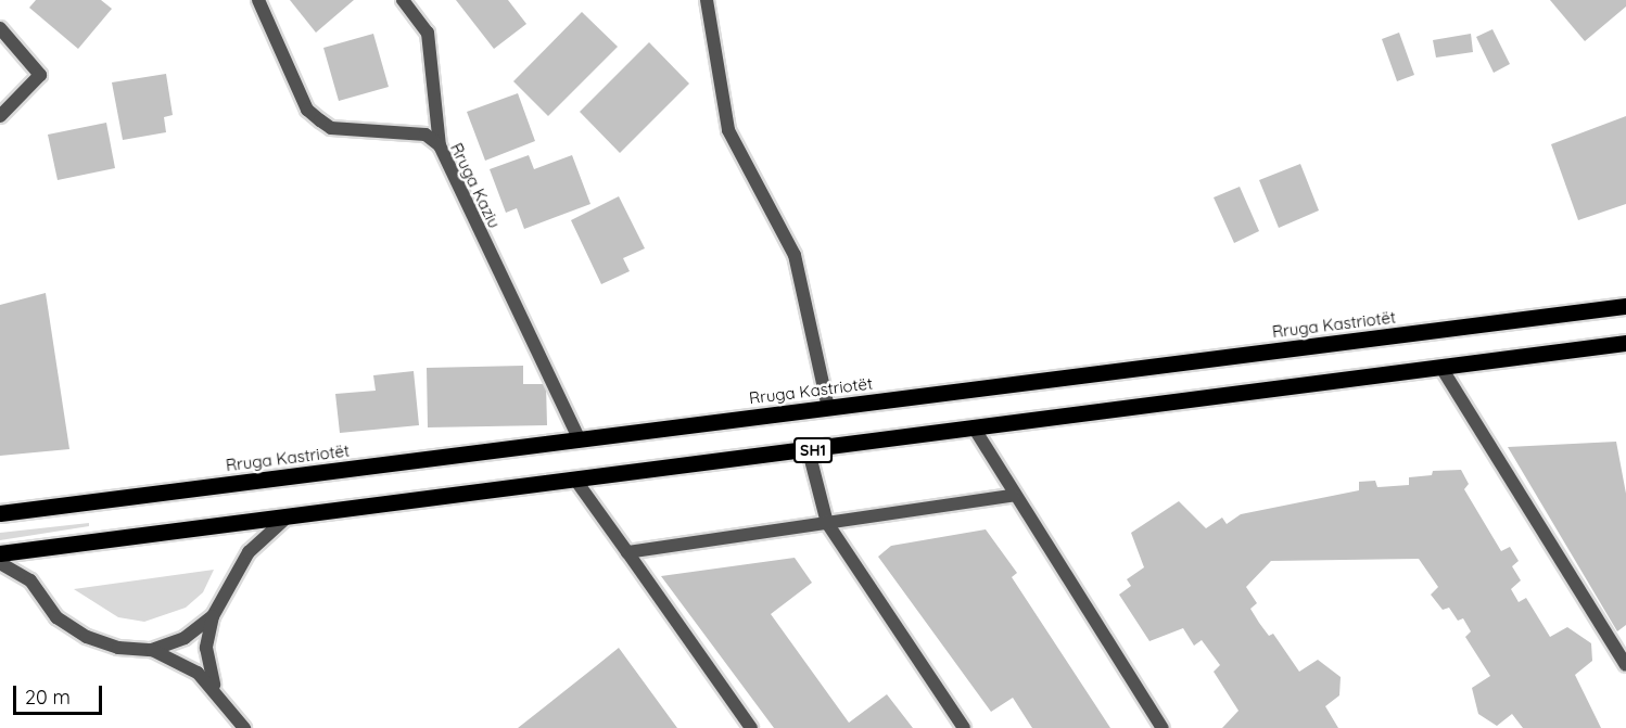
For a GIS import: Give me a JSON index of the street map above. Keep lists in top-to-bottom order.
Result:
{
  "streets": {
    "main road": ["Rruga Kastriotët", "SH1"],
    "street": ["Rruga Kaziu"]
  },
  "crossings": [
    ["Rruga Kaziu", "Rruga Kastriotët"]
  ],
  "scale_bar": "20 m"
}
